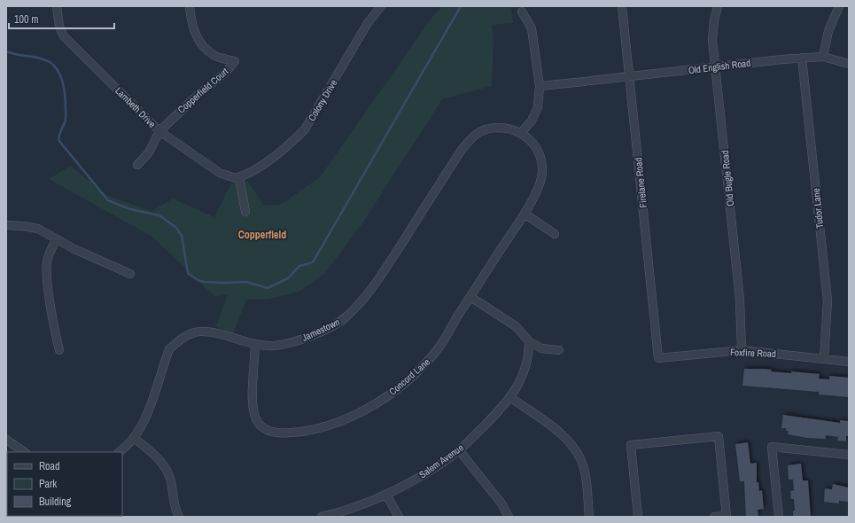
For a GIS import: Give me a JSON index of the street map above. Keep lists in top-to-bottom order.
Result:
{
  "streets": {
    "street": [
      "Old English Road",
      "Copperfield Court",
      "Colony Drive",
      "Lambeth Drive",
      "Old Bugle Road",
      "Firelane Road",
      "Tudor Lane",
      "Jamestown",
      "Foxfire Road",
      "Concord Lane",
      "Salem Avenue"
    ]
  },
  "crossings": [
    ["Old English Road", "Old Bugle Road"],
    ["Old English Road", "Firelane Road"],
    ["Old English Road", "Tudor Lane"],
    ["Copperfield Court", "Lambeth Drive"],
    ["Colony Drive", "Lambeth Drive"],
    ["Old Bugle Road", "Foxfire Road"],
    ["Firelane Road", "Foxfire Road"],
    ["Tudor Lane", "Foxfire Road"],
    ["Jamestown", "Concord Lane"]
  ],
  "districts": ["Copperfield"],
  "legend": ["Road", "Park", "Building"],
  "scale_bar": "100 m"
}
